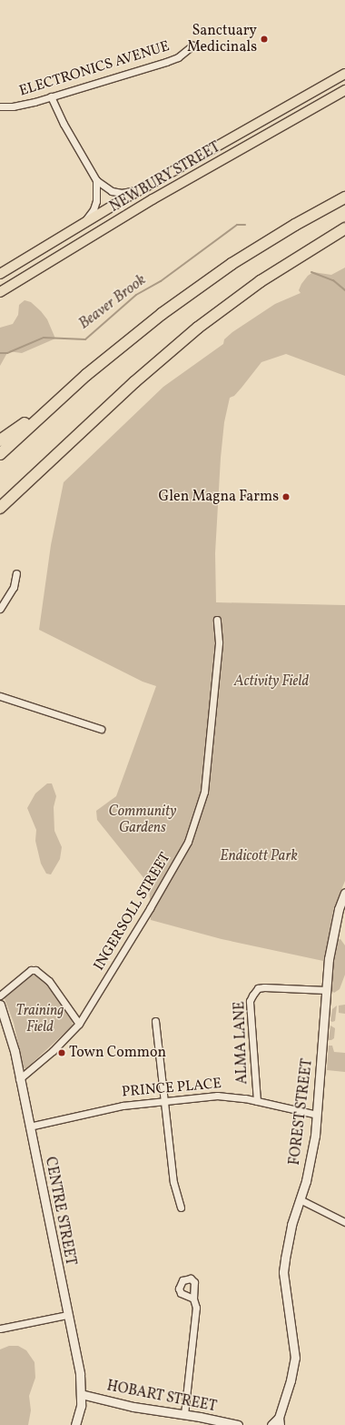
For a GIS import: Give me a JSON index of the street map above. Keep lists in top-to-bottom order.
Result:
{
  "streets": {
    "main road": [
      "NEWBURY STREET",
      "FOREST STREET",
      "CENTRE STREET",
      "HOBART STREET"
    ],
    "street": [
      "ELECTRONICS AVENUE",
      "INGERSOLL STREET",
      "ALMA LANE",
      "PRINCE PLACE"
    ]
  },
  "crossings": [
    ["INGERSOLL STREET", "CENTRE STREET"],
    ["ALMA LANE", "PRINCE PLACE"],
    ["ALMA LANE", "FOREST STREET"],
    ["PRINCE PLACE", "FOREST STREET"],
    ["PRINCE PLACE", "CENTRE STREET"],
    ["CENTRE STREET", "HOBART STREET"]
  ],
  "water": ["Beaver Brook"],
  "parks": [
    "Activity Field",
    "Community Gardens",
    "Endicott Park",
    "Training Field"
  ],
  "places": ["Sanctuary Medicinals", "Glen Magna Farms", "Town Common"]
}
